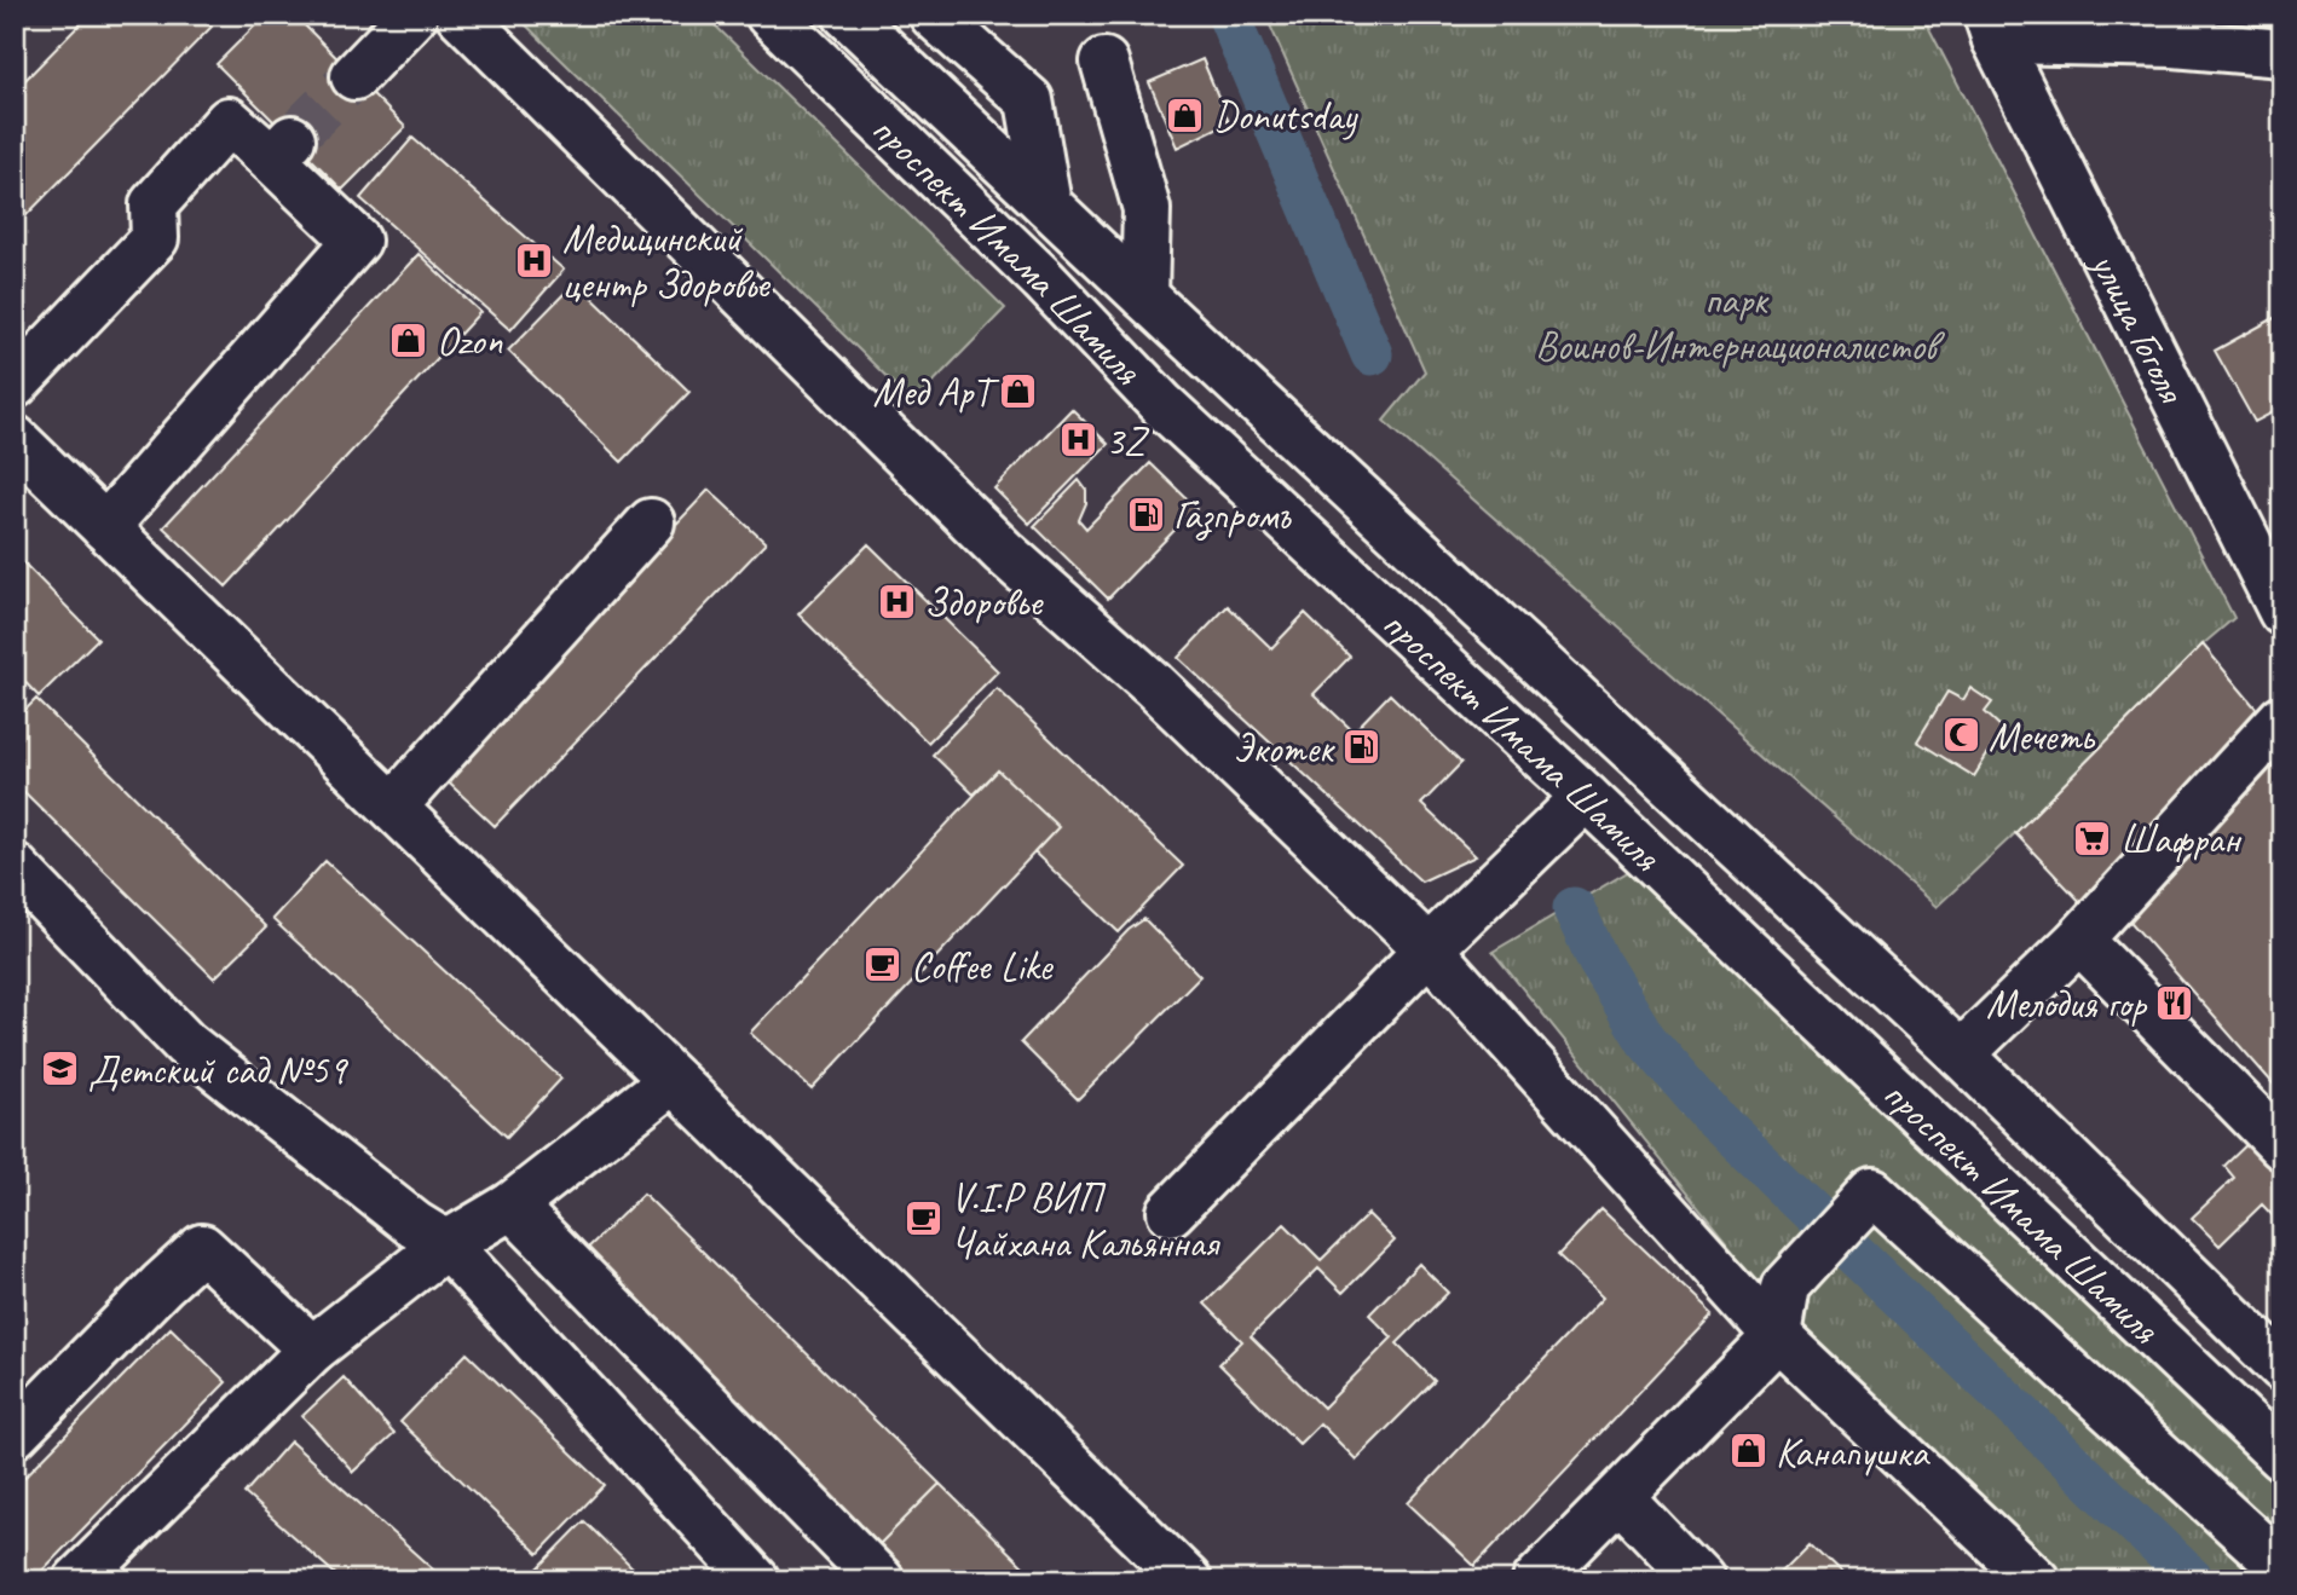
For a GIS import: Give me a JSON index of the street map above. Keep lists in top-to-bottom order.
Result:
{
  "streets": {
    "street": ["проспект Имама Шамиля", "улица Гоголя"]
  },
  "parks": ["парк Воинов-Интернационалистов"],
  "places": {
    "shop": [
      "Donutsday",
      "Ozon",
      "Мед АрТ",
      "Канапушка"
    ],
    "hospital": ["Медицинский центр Здоровье", "3Z", "Здоровье"],
    "fuel station": ["Газпромъ", "Экотек"],
    "mosque": ["Мечеть"],
    "supermarket": ["Шафран"],
    "cafe": ["Coffee Like", "V.I.P ВИП Чайхана Кальянная"],
    "restaurant": ["Мелодия гор"],
    "school or university": ["Детский сад №59"]
  }
}
